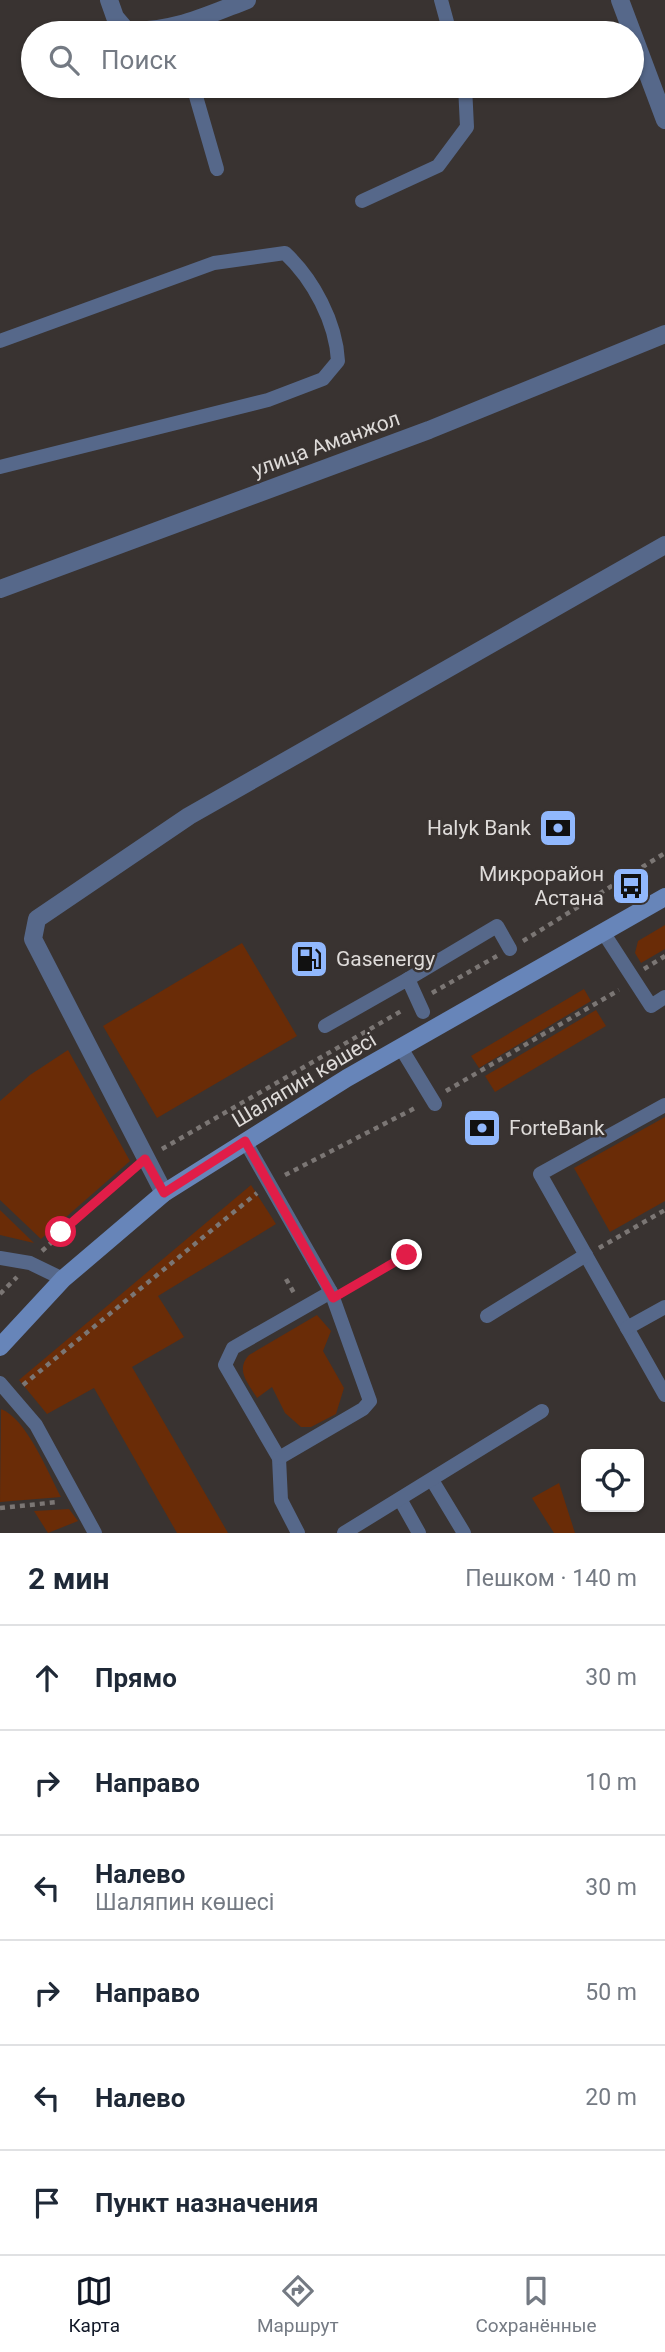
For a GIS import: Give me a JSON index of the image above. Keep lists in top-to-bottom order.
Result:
{
  "streets": {
    "main road": ["Шаляпин көшесі"],
    "street": ["улица Аманжол"]
  },
  "places": {
    "bank": ["Halyk Bank", "ForteBank"],
    "bus stop": ["Микрорайон Астана"],
    "fuel station": ["Gasenergy"]
  },
  "page": {
    "search": "Поиск",
    "heading": ["2 мин", "Пешком · 140 m"],
    "list": [
      ["Прямо", "30 m"],
      ["Направо", "10 m"],
      ["Налево", "Шаляпин көшесі", "30 m"],
      ["Направо", "50 m"],
      ["Налево", "20 m"],
      "Пункт назначения"
    ],
    "nav": ["Карта", "Маршрут", "Сохранённые"]
  }
}
